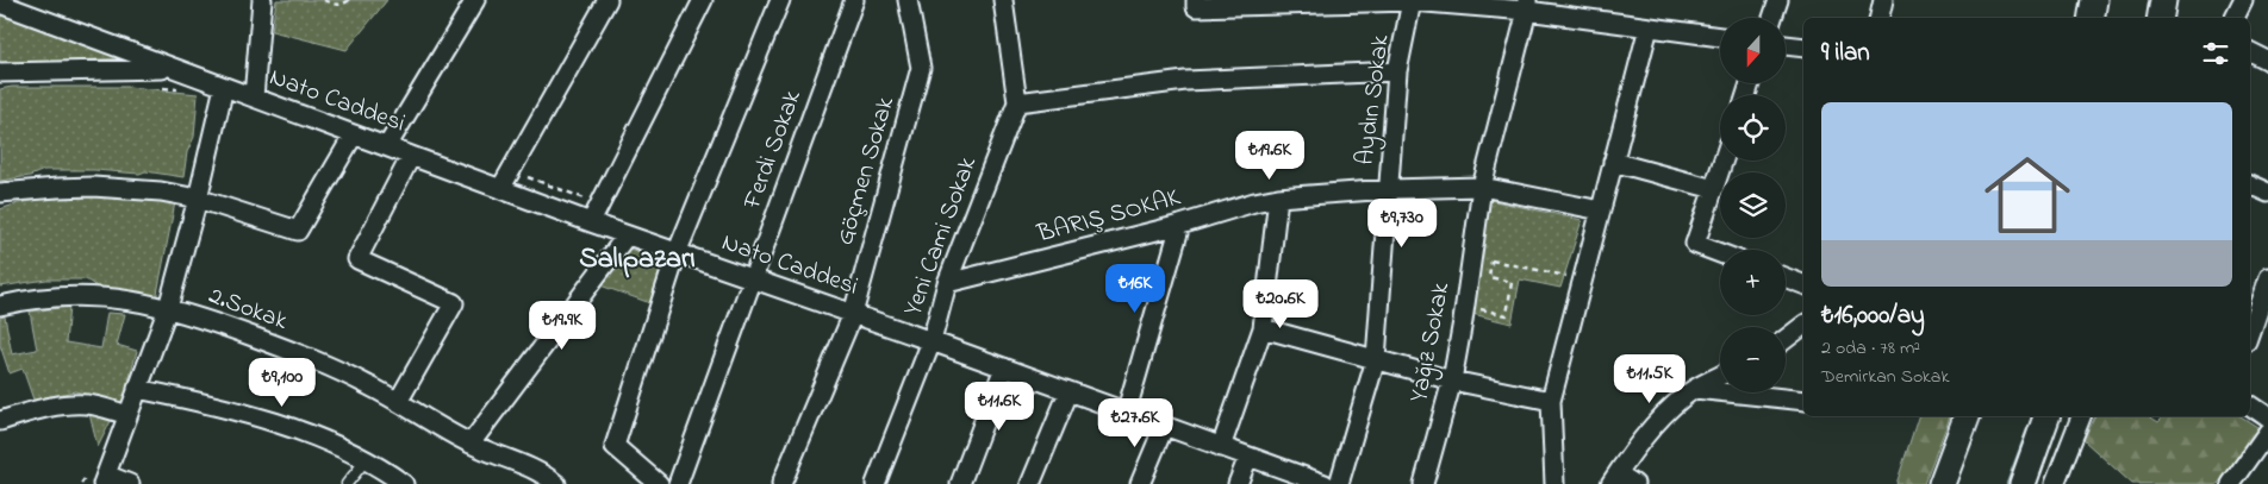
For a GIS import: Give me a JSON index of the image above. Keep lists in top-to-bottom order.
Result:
{
  "streets": {
    "street": [
      "Aydın Sokak",
      "Nato Caddesi",
      "Ferdi Sokak",
      "Göçmen Sokak",
      "BARIŞ SOKAK",
      "Yeni Cami Sokak",
      "2.Sokak",
      "Yağız Sokak"
    ]
  },
  "crossings": [
    ["Aydın Sokak", "BARIŞ SOKAK"],
    ["Nato Caddesi", "Ferdi Sokak"],
    ["Nato Caddesi", "Göçmen Sokak"],
    ["Nato Caddesi", "Yeni Cami Sokak"],
    ["BARIŞ SOKAK", "Yeni Cami Sokak"],
    ["BARIŞ SOKAK", "Yağız Sokak"]
  ],
  "districts": ["Salıpazarı"],
  "north": "bottom",
  "page": {
    "map_buttons": ["+", "−"],
    "heading": "9 ilan",
    "list": [
      {
        "name": "₺16,000/ay",
        "note": "2 oda · 78 m² · Demirkan Sokak"
      }
    ],
    "price": [
      "₺19.6K",
      "₺9,730",
      "₺16K",
      "₺20.6K",
      "₺19.9K",
      "₺11.5K",
      "₺9,100",
      "₺11.6K",
      "₺27.6K"
    ]
  }
}
